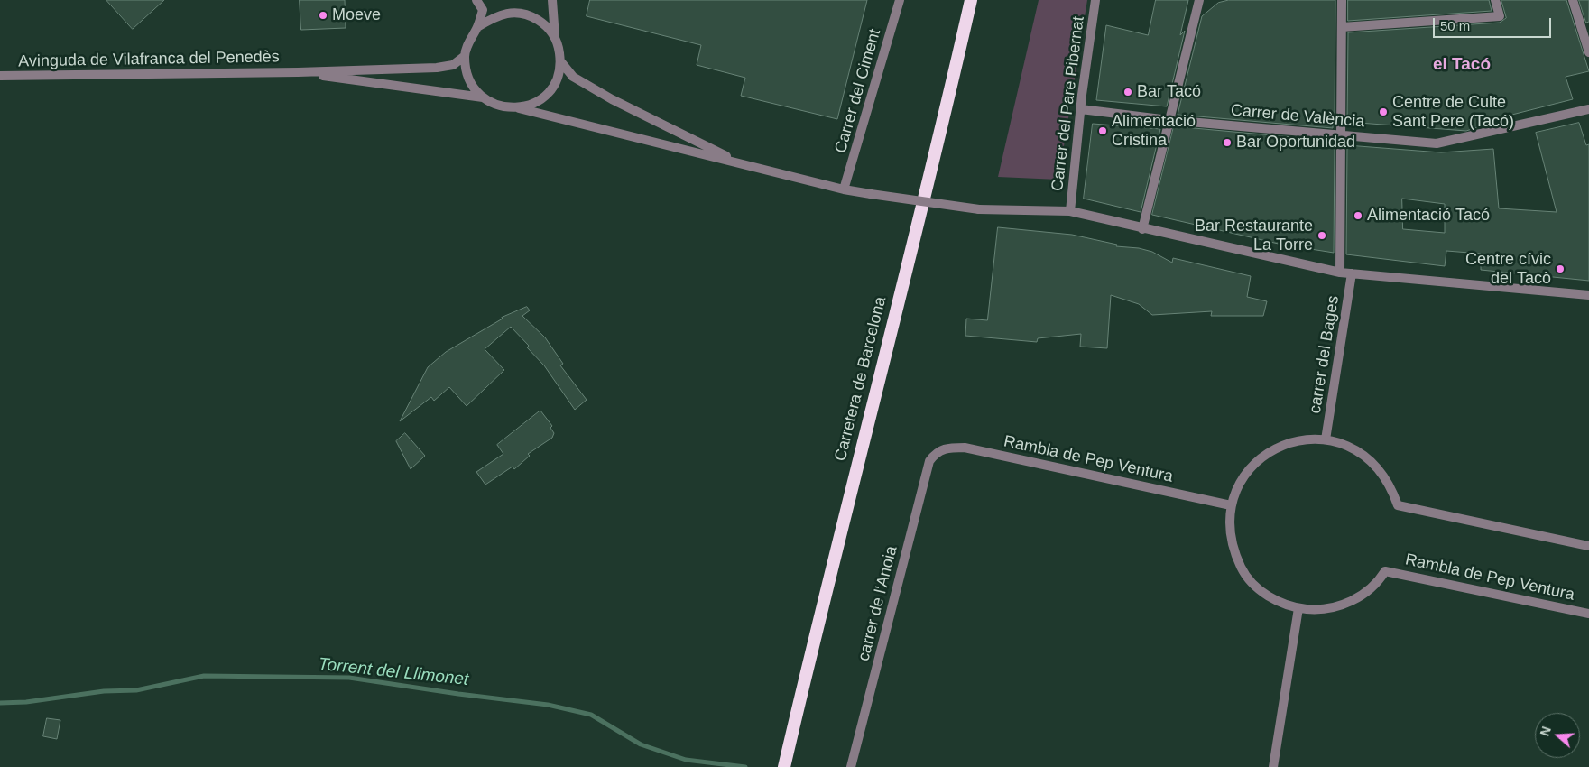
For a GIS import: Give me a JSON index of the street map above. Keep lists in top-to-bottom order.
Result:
{
  "streets": {
    "highway": ["Carretera de Barcelona"],
    "street": [
      "Avinguda de Vilafranca del Penedès",
      "Carrer del Ciment",
      "Carrer del Pare Pibernat",
      "Carrer de València",
      "carrer del Bages",
      "Rambla de Pep Ventura",
      "carrer de l'Anoia"
    ]
  },
  "crossings": [
    ["Carrer del Pare Pibernat", "Carrer de València"],
    ["Rambla de Pep Ventura", "carrer de l'Anoia"]
  ],
  "districts": ["el Tacó"],
  "water": ["Torrent del Llimonet"],
  "places": [
    "Moeve",
    "Bar Tacó",
    "Centre de Culte Sant Pere (Tacó)",
    "Alimentació Cristina",
    "Bar Oportunidad",
    "Alimentació Tacó",
    "Bar Restaurante La Torre",
    "Centre cívic del Tacò"
  ],
  "scale_bar": "50 m",
  "north": "left"
}
